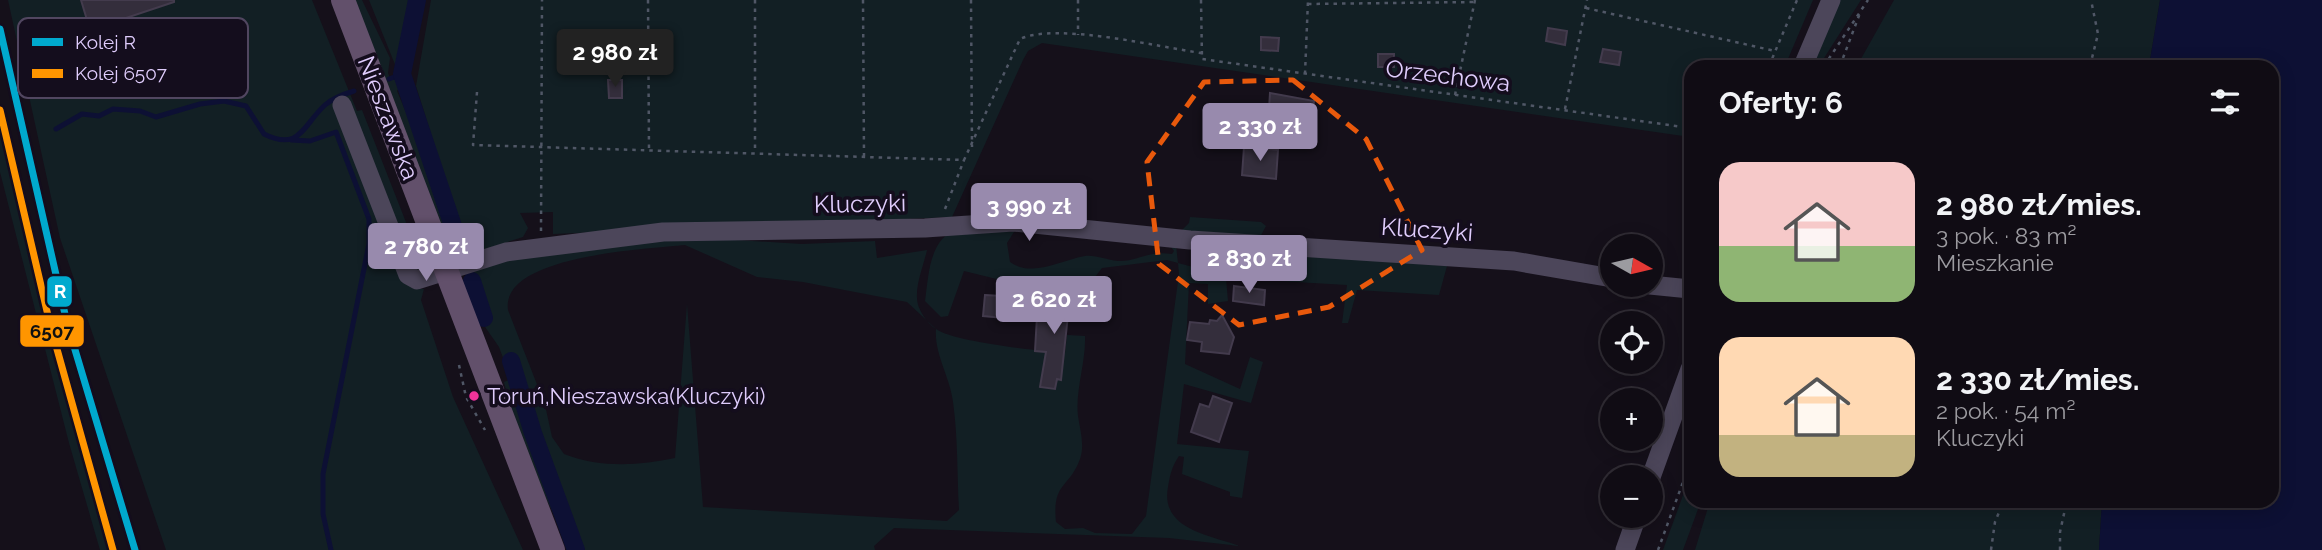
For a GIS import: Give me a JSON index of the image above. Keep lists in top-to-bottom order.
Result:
{
  "streets": {
    "main road": ["Nieszawska"],
    "street": ["Kluczyki"],
    "path": ["Orzechowa"]
  },
  "crossings": [
    ["Nieszawska", "Kluczyki"]
  ],
  "places": ["Toruń,Nieszawska(Kluczyki)"],
  "lines": ["rail line R", "rail line 6507"],
  "legend": ["Kolej R", "Kolej 6507"],
  "north": "right",
  "page": {
    "price": [
      "2 980 zł",
      "2 330 zł",
      "3 990 zł",
      "2 780 zł",
      "2 830 zł",
      "2 620 zł"
    ],
    "heading": "Oferty: 6",
    "list": [
      {
        "name": "2 980 zł/mies.",
        "note": "3 pok. · 83 m² · Mieszkanie"
      },
      {
        "name": "2 330 zł/mies.",
        "note": "2 pok. · 54 m² · Kluczyki"
      }
    ],
    "map_buttons": ["+", "−"]
  }
}
